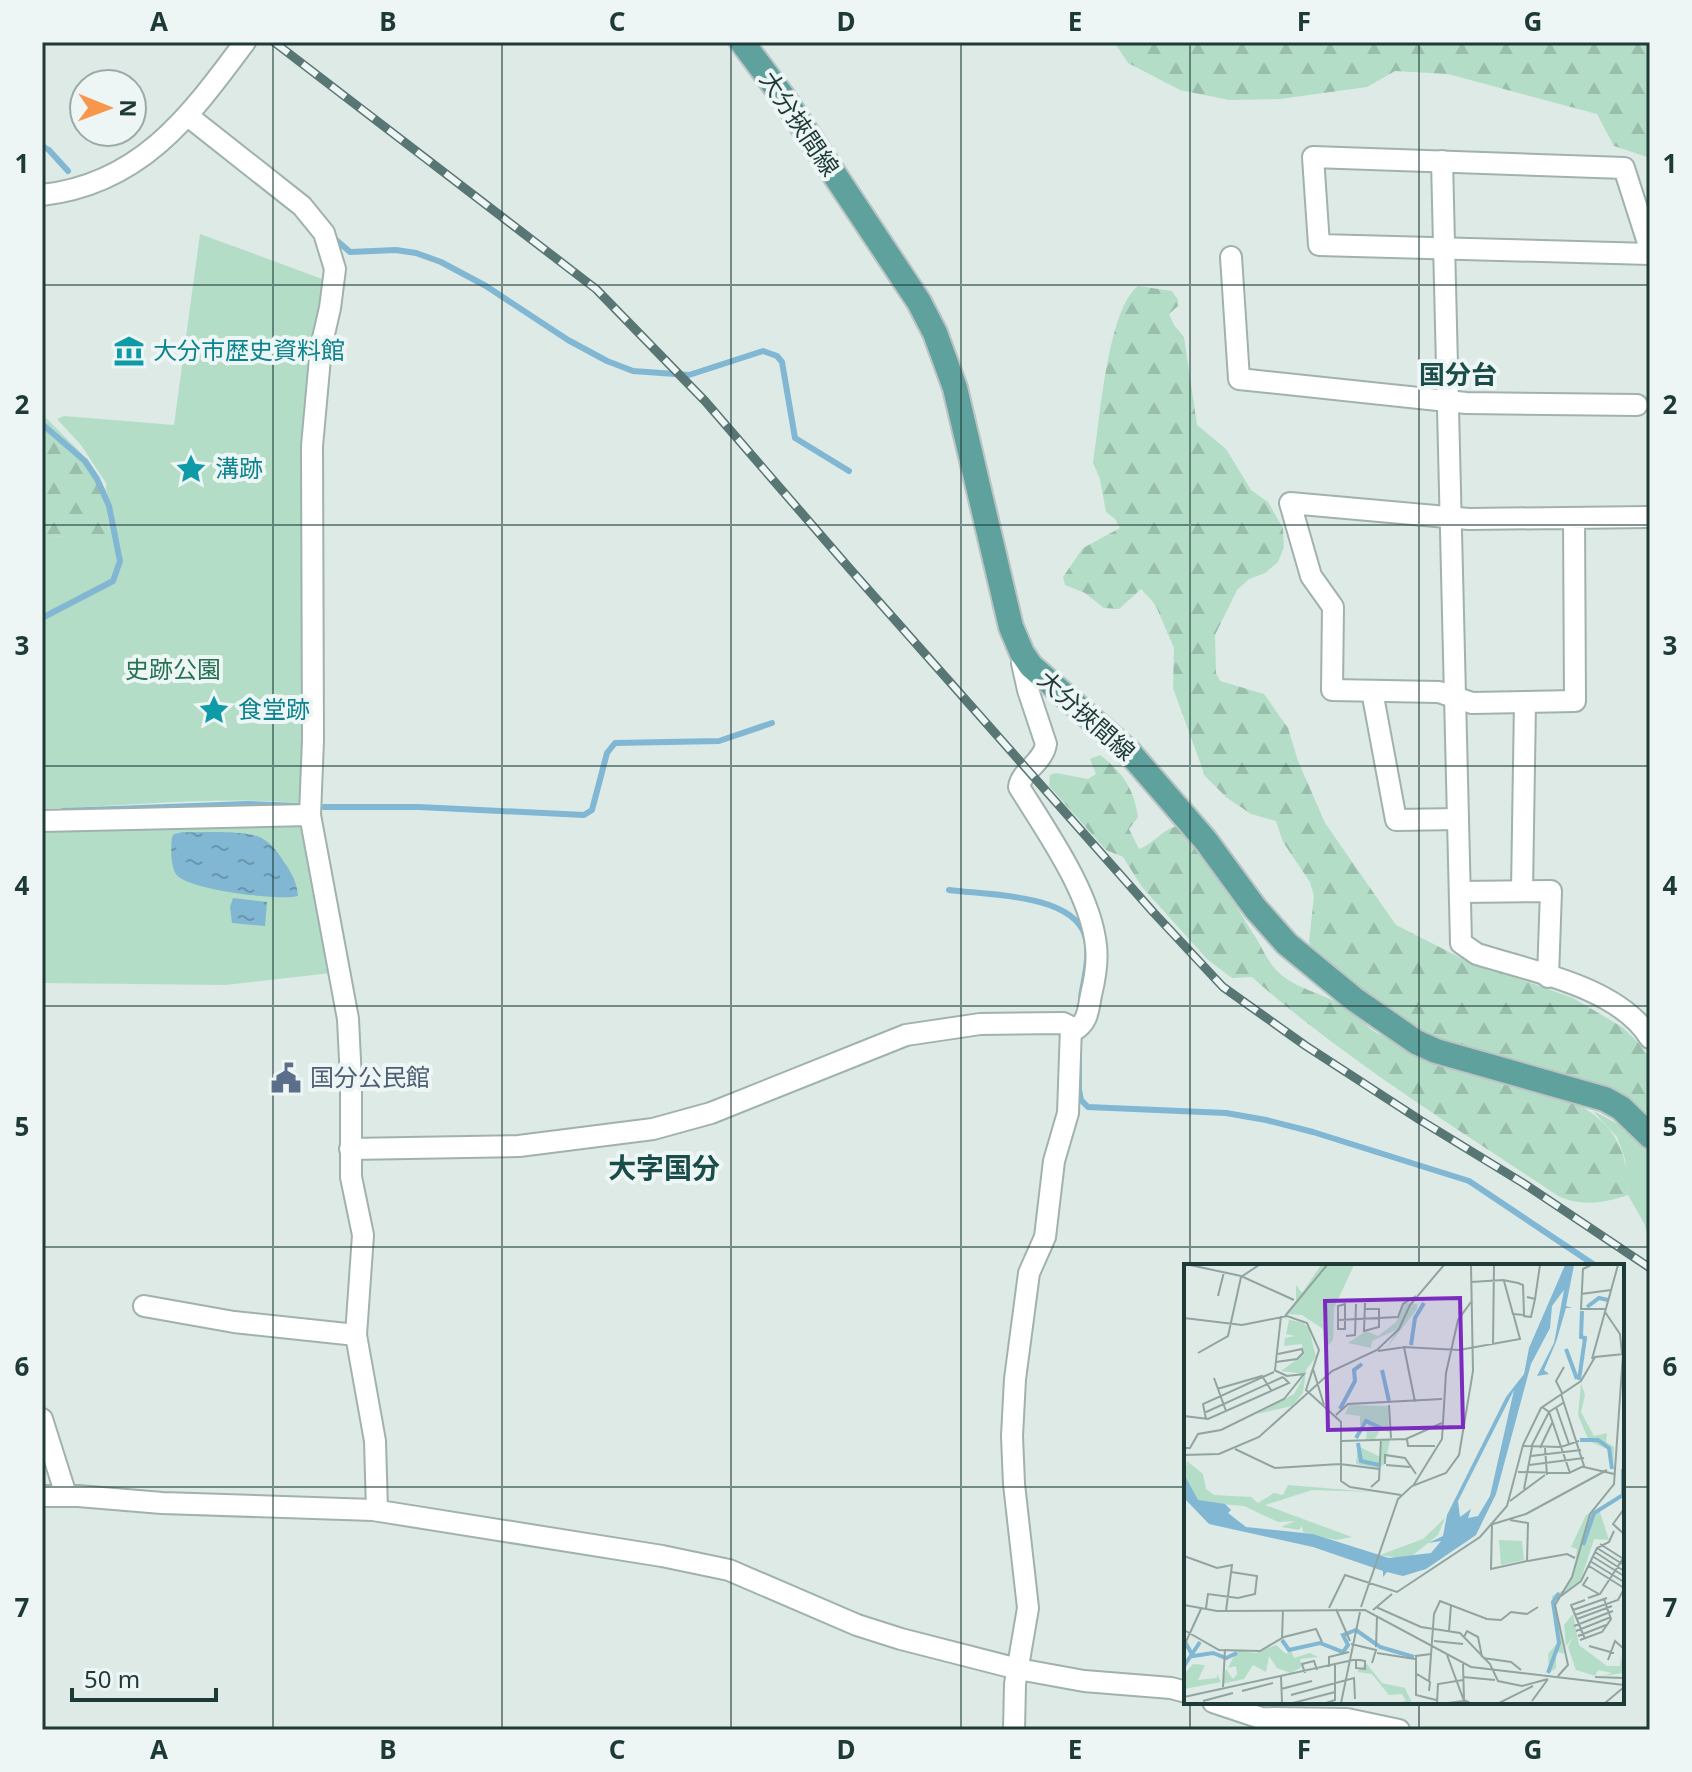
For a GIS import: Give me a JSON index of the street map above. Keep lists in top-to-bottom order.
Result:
{
  "streets": {
    "main road": ["大分挾間線"]
  },
  "districts": ["国分台", "大字国分"],
  "parks": ["史跡公園"],
  "places": {
    "museum": ["大分市歴史資料館"],
    "place": ["溝跡", "食堂跡"],
    "public building": ["国分公民館"]
  },
  "scale_bar": "50 m",
  "north": "right",
  "grid": {
    "columns": [
      "A",
      "B",
      "C",
      "D",
      "E",
      "F",
      "G"
    ],
    "rows": [
      "1",
      "2",
      "3",
      "4",
      "5",
      "6",
      "7"
    ]
  }
}
